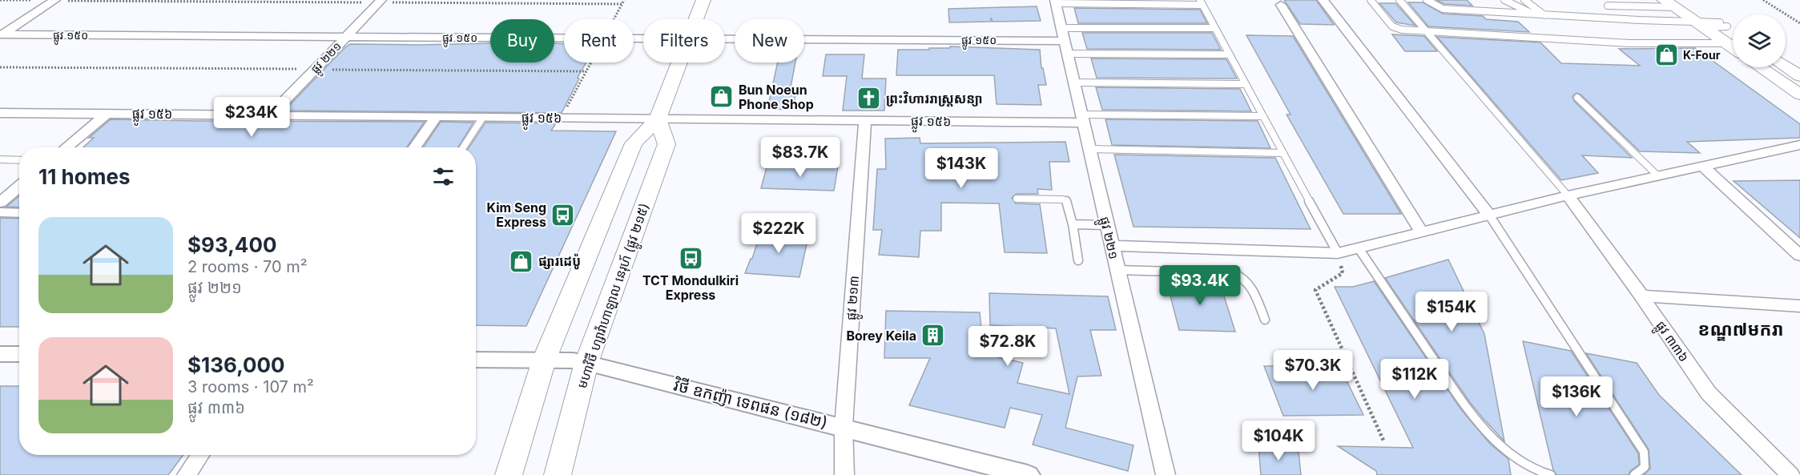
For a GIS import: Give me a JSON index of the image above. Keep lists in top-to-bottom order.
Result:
{
  "streets": {
    "main road": ["មហាវិថី ហ្សាវ៉ាហាឡាល នេរុហ៍ (ផ្លូវ ២១៥)"],
    "street": [
      "ផ្លូវ ១៥០",
      "ផ្លូវ ២២១",
      "ផ្លូវ ១៥៦",
      "ផ្លូវ ២១៣",
      "ផ្លូវ ៣៣៦",
      "វិថី ឧកញ៉ា ទេពផន (១៨២)"
    ]
  },
  "crossings": [
    ["ផ្លូវ ១៥០", "ផ្លូវ ២២១"],
    ["ផ្លូវ ២២១", "ផ្លូវ ១៥៦"],
    ["ផ្លូវ ១៥៦", "មហាវិថី ហ្សាវ៉ាហាឡាល នេរុហ៍ (ផ្លូវ ២១៥)"],
    ["ផ្លូវ ១៥៦", "ផ្លូវ ២១៣"],
    ["មហាវិថី ហ្សាវ៉ាហាឡាល នេរុហ៍ (ផ្លូវ ២១៥)", "វិថី ឧកញ៉ា ទេពផន (១៨២)"],
    ["ផ្លូវ ២១៣", "វិថី ឧកញ៉ា ទេពផន (១៨២)"]
  ],
  "districts": ["ខណ្ឌ៧មករា"],
  "places": {
    "shop": ["K-Four", "Bun Noeun Phone Shop", "ផ្សារដេប៉ូ"],
    "church": ["ព្រះវិហាររាស្ត្រសន្យា"],
    "bus stop": ["Kim Seng Express", "TCT Mondulkiri Express"],
    "building": ["Borey Keila"]
  },
  "page": {
    "chip": [
      "Buy",
      "Rent",
      "Filters",
      "New"
    ],
    "price": [
      "$234K",
      "$83.7K",
      "$143K",
      "$222K",
      "$93.4K",
      "$154K",
      "$72.8K",
      "$70.3K",
      "$112K",
      "$136K",
      "$104K"
    ],
    "heading": "11 homes",
    "list": [
      {
        "name": "$93,400",
        "note": "2 rooms · 70 m² · ផ្លូវ ២២១"
      },
      {
        "name": "$136,000",
        "note": "3 rooms · 107 m² · ផ្លូវ ៣៣៦"
      }
    ]
  }
}
